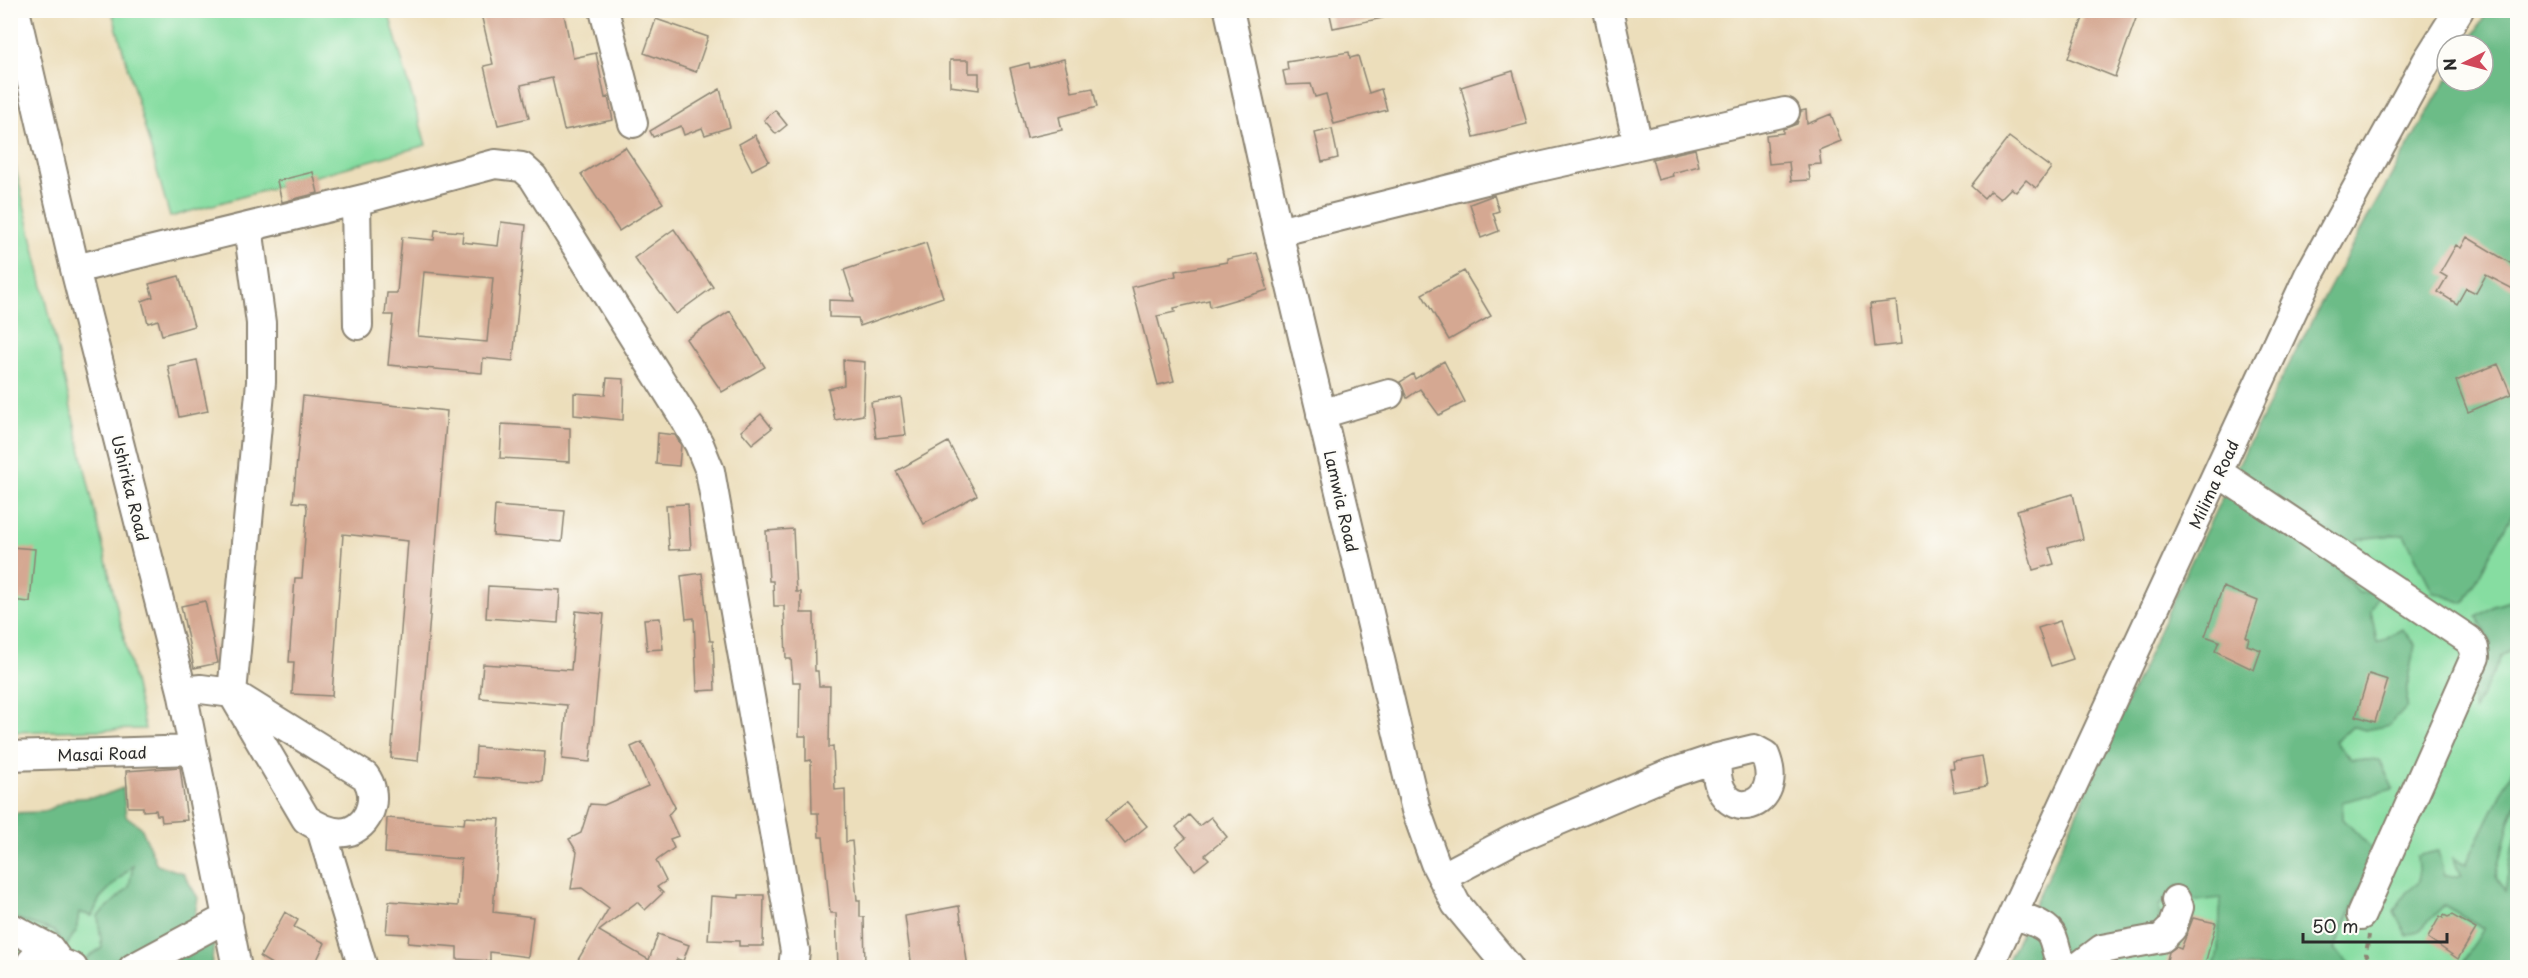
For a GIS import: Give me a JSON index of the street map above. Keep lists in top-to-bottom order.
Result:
{
  "streets": {
    "street": [
      "Milima Road",
      "Ushirika Road",
      "Lamwia Road",
      "Masai Road"
    ]
  },
  "crossings": [
    ["Ushirika Road", "Masai Road"]
  ],
  "scale_bar": "50 m",
  "north": "left"
}
